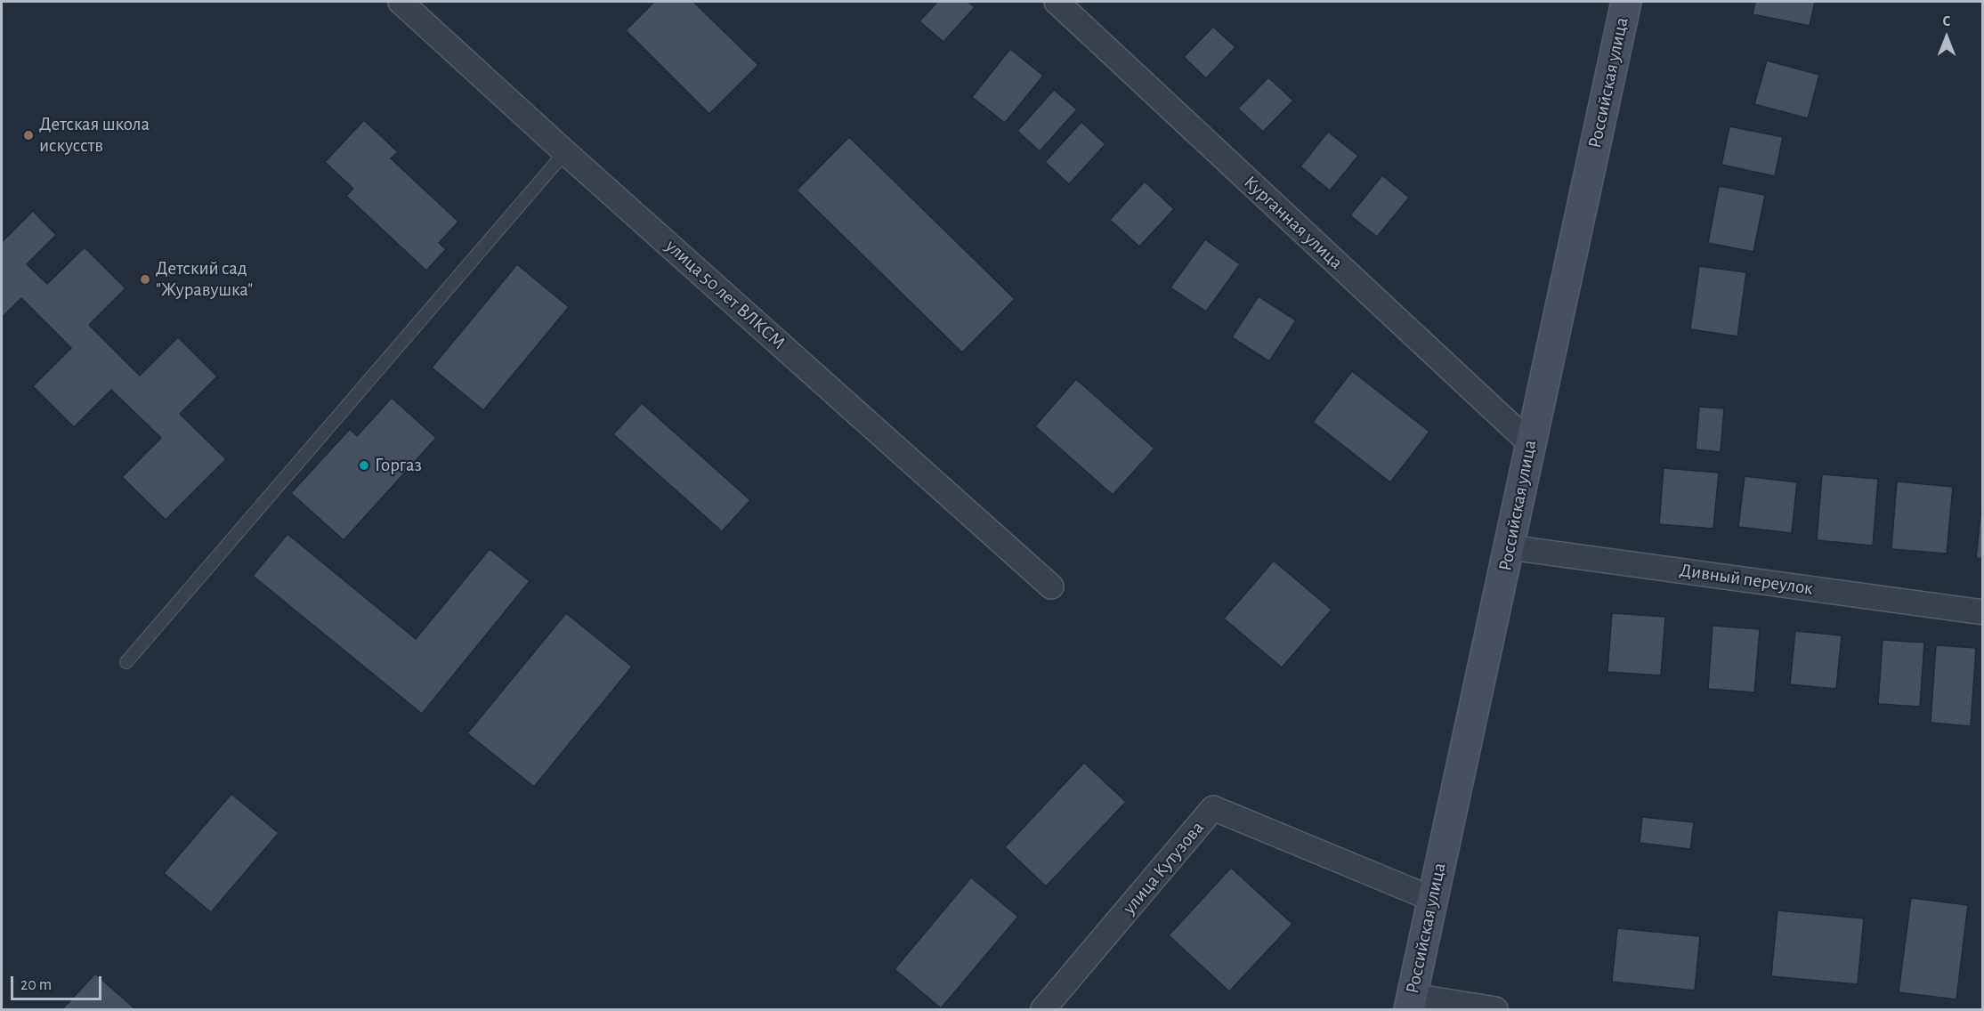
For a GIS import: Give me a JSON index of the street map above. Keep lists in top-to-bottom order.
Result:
{
  "streets": {
    "street": [
      "Российская улица",
      "Курганная улица",
      "улица 50 лет ВЛКСМ",
      "Дивный переулок",
      "улица Кутузова"
    ]
  },
  "crossings": [
    ["Российская улица", "Курганная улица"],
    ["Российская улица", "Дивный переулок"],
    ["Российская улица", "улица Кутузова"]
  ],
  "places": ["Детская школа искусств", "Детский сад \"Журавушка\"", "Горгаз"],
  "scale_bar": "20 m",
  "north": "top"
}
